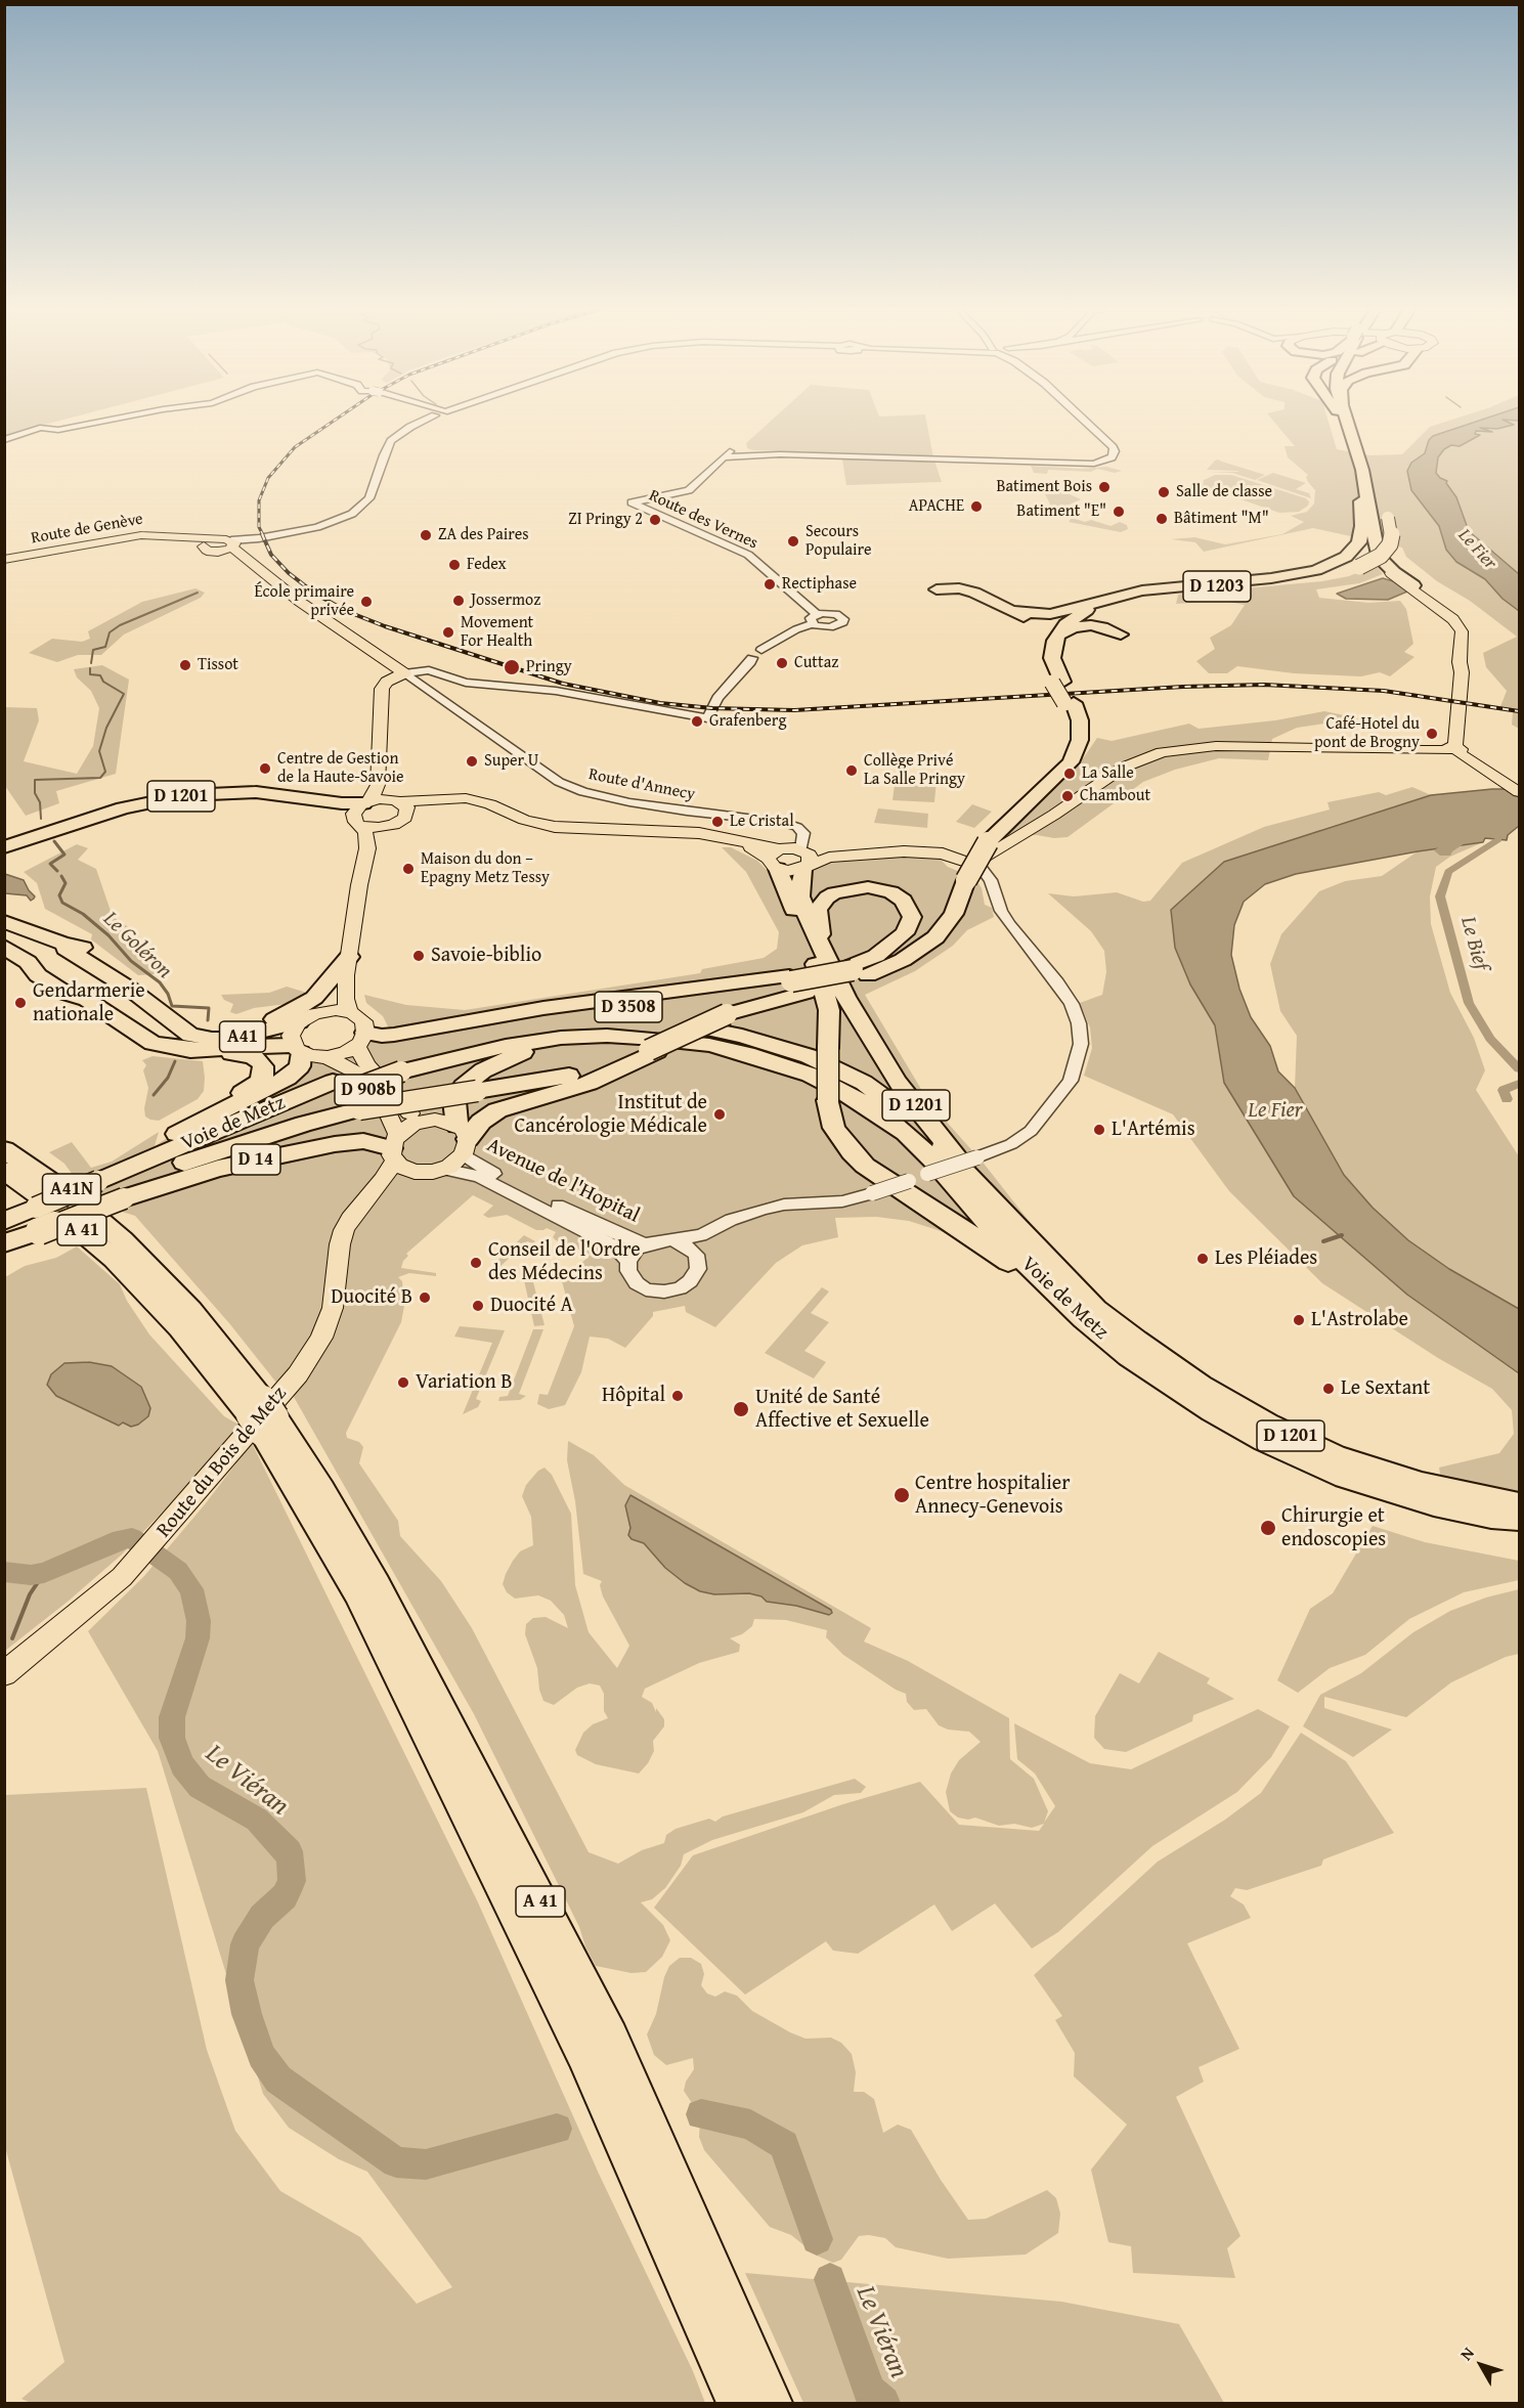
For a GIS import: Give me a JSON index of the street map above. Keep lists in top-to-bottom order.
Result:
{
  "streets": {
    "highway": [
      "D 1203",
      "D 1201",
      "D 3508",
      "A41",
      "Voie de Metz",
      "D 14",
      "A41N",
      "A 41"
    ],
    "main road": ["Route de Genève", "D 908b", "Route du Bois de Metz"],
    "street": ["Route des Vernes", "Route d'Annecy", "Avenue de l'Hopital"]
  },
  "crossings": [
    ["Route des Vernes", "Route de Genève"],
    ["Route des Vernes", "Route d'Annecy"],
    ["Route de Genève", "Route d'Annecy"],
    ["D 1201", "Voie de Metz"],
    ["A41", "D 908b"],
    ["D 908b", "D 14"],
    ["D 908b", "Avenue de l'Hopital"],
    ["D 908b", "Route du Bois de Metz"],
    ["Voie de Metz", "D 14"],
    ["D 14", "Avenue de l'Hopital"],
    ["D 14", "Route du Bois de Metz"],
    ["Avenue de l'Hopital", "Route du Bois de Metz"],
    ["A41N", "A 41"]
  ],
  "water": [
    "Le Fier",
    "Le Bief",
    "Le Goléron",
    "Le Viéran"
  ],
  "places": [
    "Batiment Bois",
    "Salle de classe",
    "APACHE",
    "Batiment \"E\"",
    "Bâtiment \"M\"",
    "ZI Pringy 2",
    "ZA des Paires",
    "Secours Populaire",
    "Fedex",
    "Rectiphase",
    "Jossermoz",
    "École primaire privée",
    "Movement For Health",
    "Cuttaz",
    "Tissot",
    "Pringy",
    "Grafenberg",
    "Café-Hotel du pont de Brogny",
    "Super U",
    "Centre de Gestion de la Haute-Savoie",
    "Collège Privé La Salle Pringy",
    "La Salle",
    "Chambout",
    "Le Cristal",
    "Maison du don – Epagny Metz Tessy",
    "Savoie-biblio",
    "Gendarmerie nationale",
    "Institut de Cancérologie Médicale",
    "L'Artémis",
    "Les Pléiades",
    "Conseil de l'Ordre des Médecins",
    "Duocité B",
    "Duocité A",
    "L'Astrolabe",
    "Variation B",
    "Le Sextant",
    "Hôpital",
    "Unité de Santé Affective et Sexuelle",
    "Centre hospitalier Annecy-Genevois",
    "Chirurgie et endoscopies"
  ],
  "north": "top left"
}
